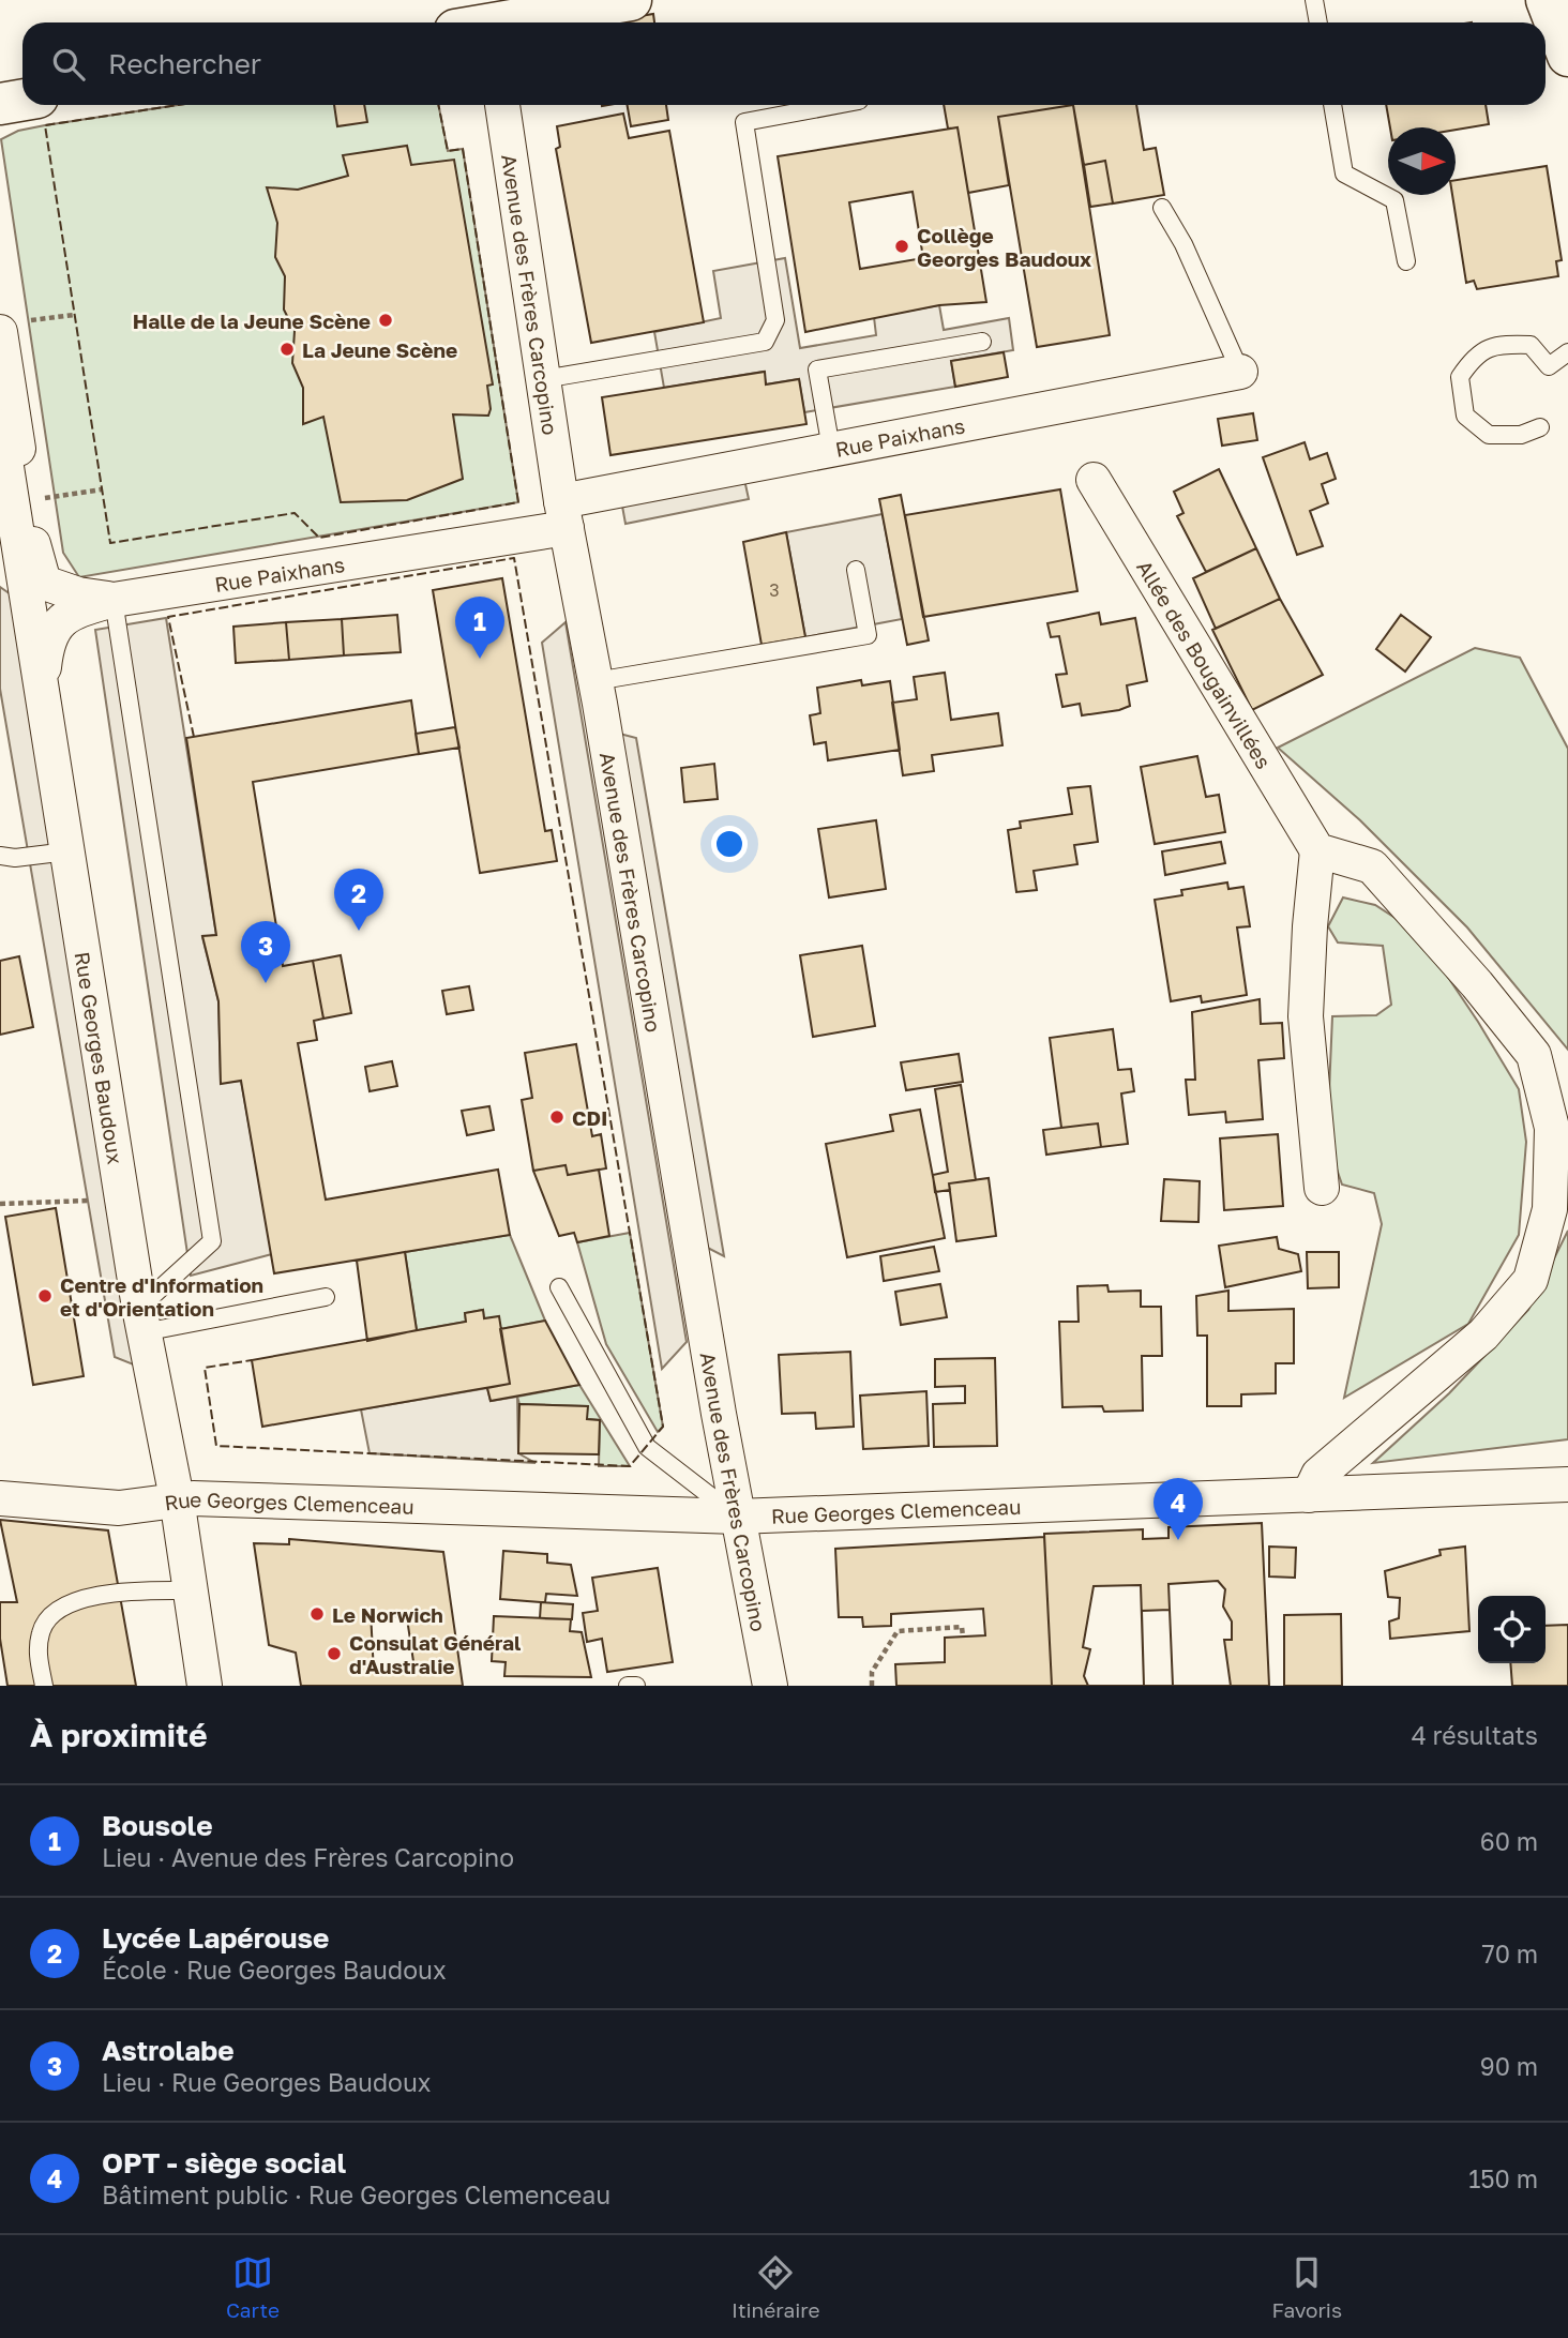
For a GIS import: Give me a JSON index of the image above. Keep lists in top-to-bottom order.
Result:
{
  "streets": {
    "street": [
      "Avenue des Frères Carcopino",
      "Rue Paixhans",
      "Allée des Bougainvillées",
      "Rue Georges Baudoux",
      "Rue Georges Clemenceau"
    ]
  },
  "crossings": [
    ["Avenue des Frères Carcopino", "Rue Paixhans"],
    ["Avenue des Frères Carcopino", "Rue Georges Clemenceau"],
    ["Rue Paixhans", "Rue Georges Baudoux"],
    ["Rue Georges Baudoux", "Rue Georges Clemenceau"]
  ],
  "places": [
    "Collège Georges Baudoux",
    "Halle de la Jeune Scène",
    "La Jeune Scène",
    "CDI",
    "Centre d'Information et d'Orientation",
    "Le Norwich",
    "Consulat Général d'Australie"
  ],
  "house_numbers": ["3"],
  "north": "right",
  "page": {
    "search": "Rechercher",
    "pins": [
      "1",
      "2",
      "3",
      "4"
    ],
    "heading": ["À proximité", "4 résultats"],
    "list": [
      {
        "mark": "1",
        "name": "Bousole",
        "note": "Lieu · Avenue des Frères Carcopino",
        "value": "60 m"
      },
      {
        "mark": "2",
        "name": "Lycée Lapérouse",
        "note": "École · Rue Georges Baudoux",
        "value": "70 m"
      },
      {
        "mark": "3",
        "name": "Astrolabe",
        "note": "Lieu · Rue Georges Baudoux",
        "value": "90 m"
      },
      {
        "mark": "4",
        "name": "OPT - siège social",
        "note": "Bâtiment public · Rue Georges Clemenceau",
        "value": "150 m"
      }
    ],
    "nav": ["Carte", "Itinéraire", "Favoris"]
  }
}
